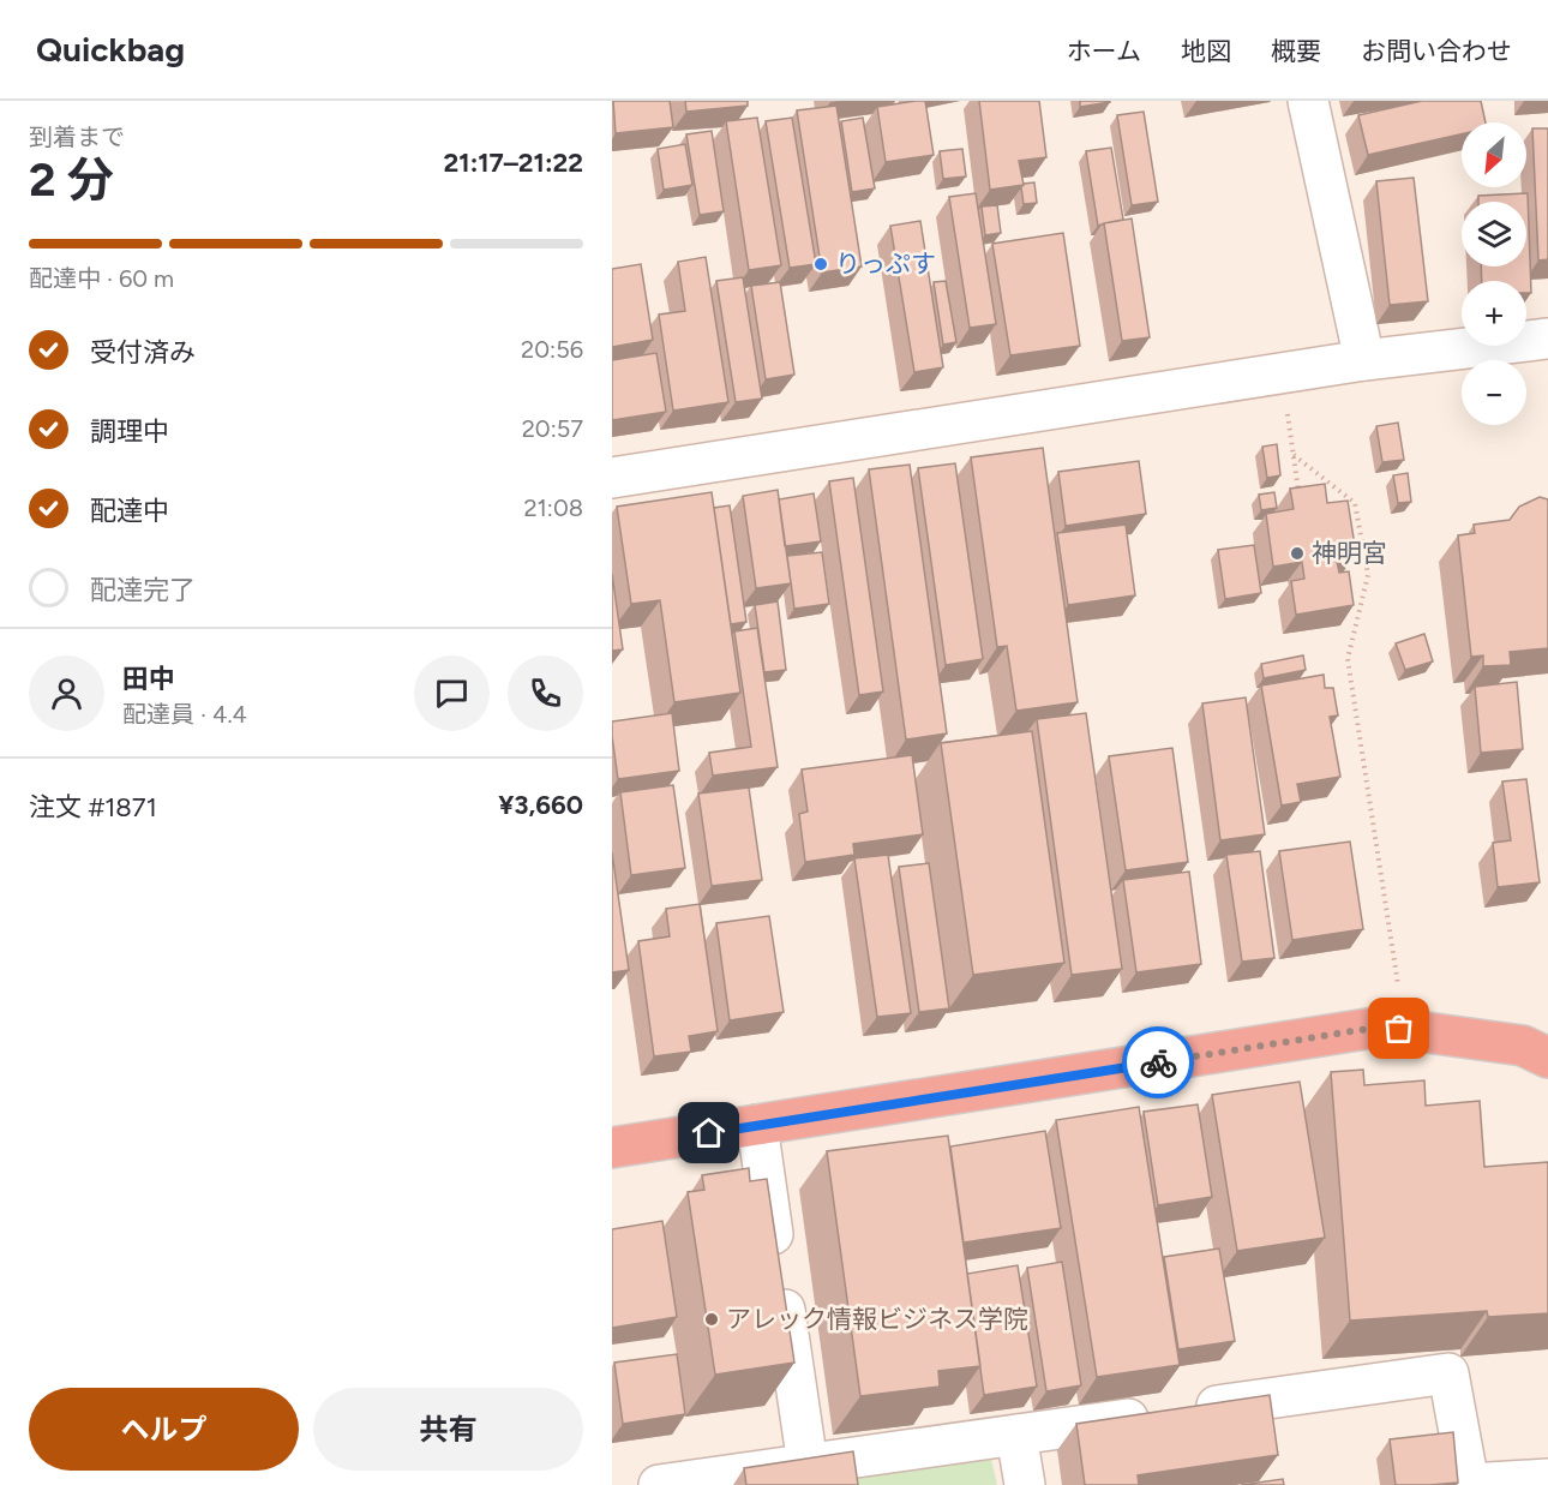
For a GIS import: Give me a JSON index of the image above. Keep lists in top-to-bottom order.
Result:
{
  "places": ["りっぷす", "神明宮", "アレック情報ビジネス学院"],
  "north": "bottom left",
  "page": {
    "header": "Quickbag",
    "nav": [
      "ホーム",
      "地図",
      "概要",
      "お問い合わせ"
    ],
    "heading": ["2 分", "到着まで", "21:17–21:22"],
    "panel": [
      "田中",
      "配達員 · 4.4",
      "注文 #1871",
      "¥3,660"
    ],
    "map_buttons": ["+", "−"],
    "bar": "配達中 · 60 m",
    "list": [
      ["受付済み", "20:56"],
      ["調理中", "20:57"],
      ["配達中", "21:08"],
      "配達完了"
    ],
    "buttons": ["ヘルプ", "共有"]
  }
}
